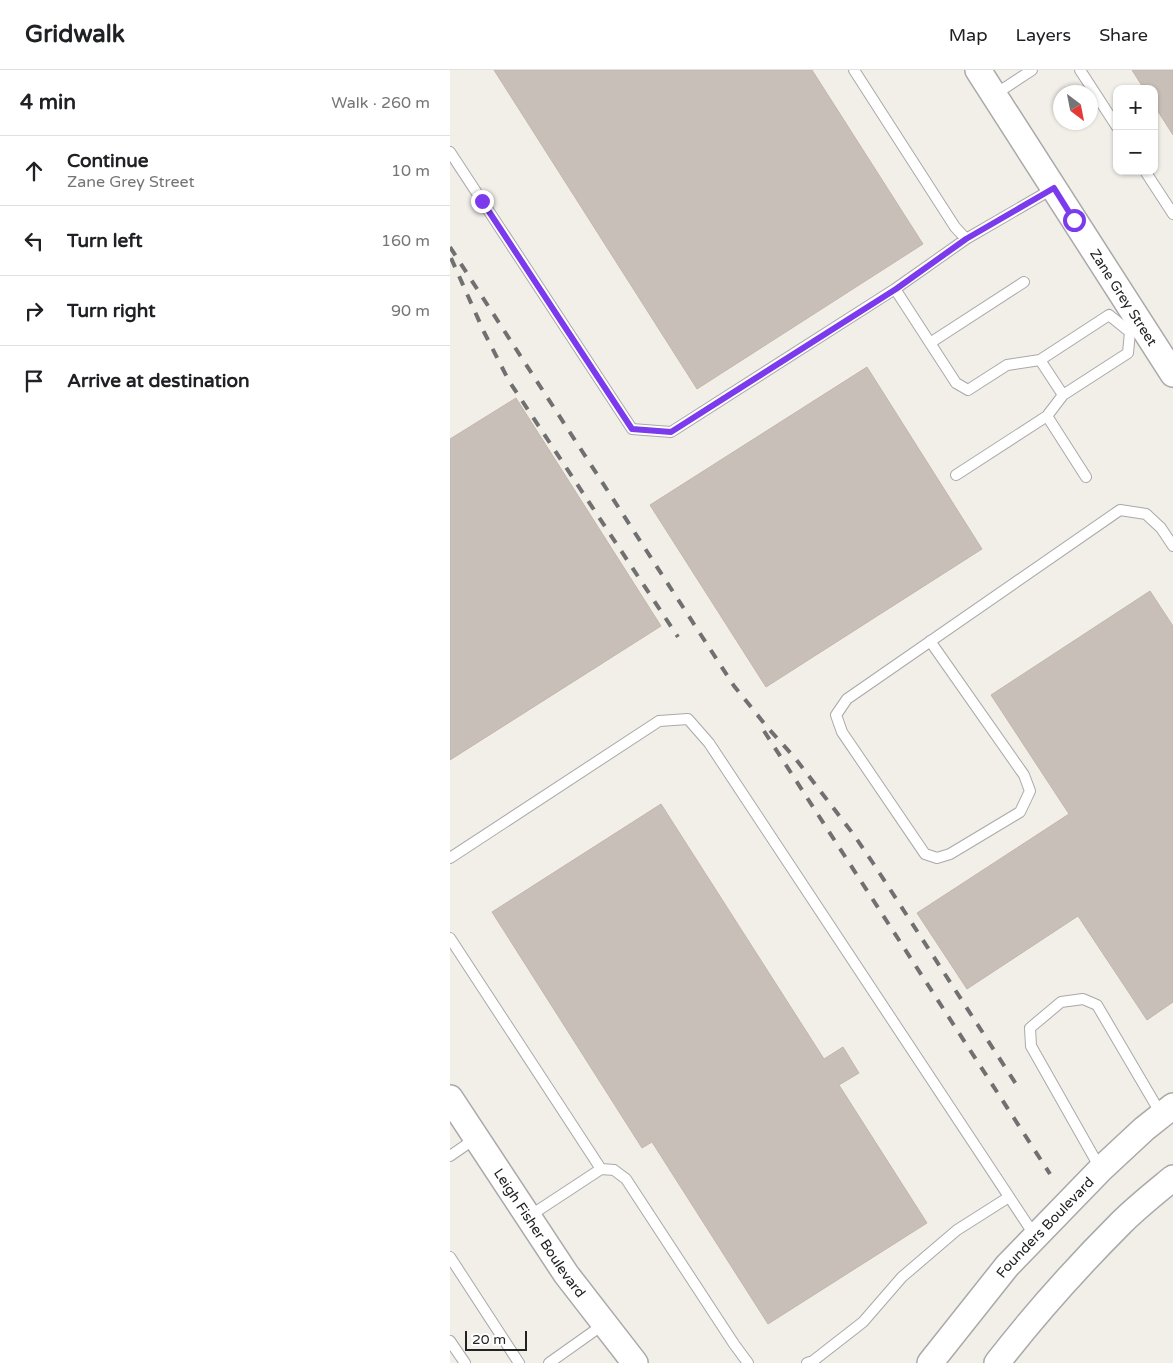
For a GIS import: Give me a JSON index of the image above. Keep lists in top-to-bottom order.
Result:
{
  "streets": {
    "street": ["Zane Grey Street", "Founders Boulevard", "Leigh Fisher Boulevard"]
  },
  "scale_bar": "20 m",
  "north": "bottom right",
  "page": {
    "header": "Gridwalk",
    "nav": ["Map", "Layers", "Share"],
    "heading": ["4 min", "Walk · 260 m"],
    "map_buttons": ["+", "−"],
    "list": [
      ["Continue", "Zane Grey Street", "10 m"],
      ["Turn left", "160 m"],
      ["Turn right", "90 m"],
      "Arrive at destination"
    ],
    "scale": "20 m"
  }
}
